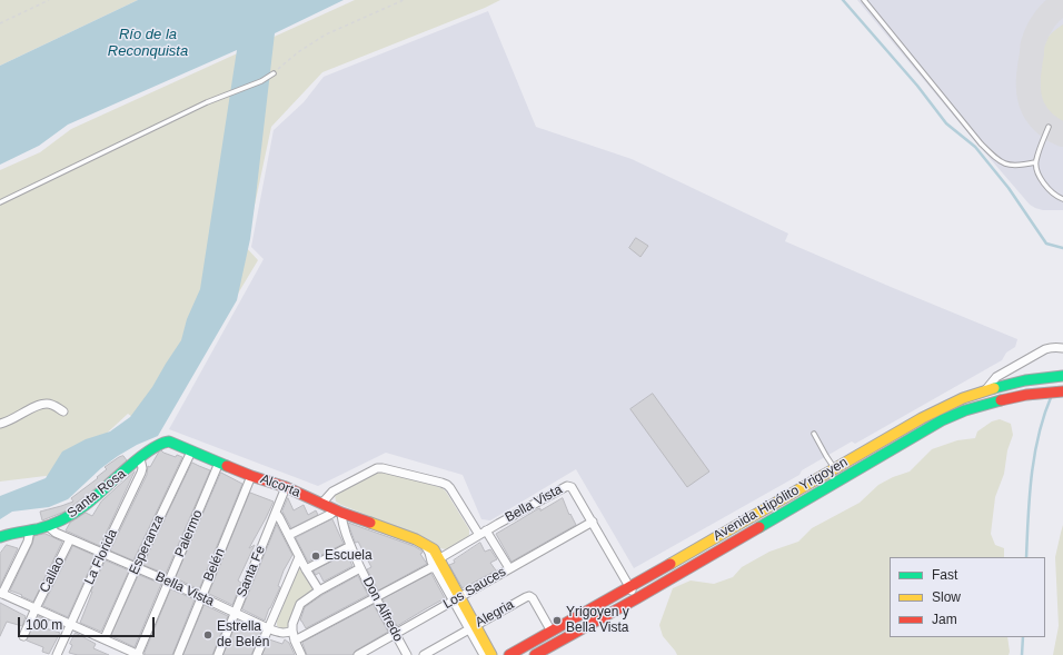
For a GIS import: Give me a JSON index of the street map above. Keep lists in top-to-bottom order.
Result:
{
  "streets": {
    "main road": ["Alcorta", "Santa Rosa", "Avenida Hipólito Yrigoyen"],
    "street": [
      "Bella Vista",
      "Palermo",
      "Esperanza",
      "La Florida",
      "Belén",
      "Santa Fe",
      "Callao",
      "Los Sauces",
      "Don Alfredo",
      "Alegria"
    ]
  },
  "crossings": [
    ["Alcorta", "Santa Rosa"],
    ["Alcorta", "Bella Vista"],
    ["Alcorta", "Palermo"],
    ["Alcorta", "Esperanza"],
    ["Alcorta", "La Florida"],
    ["Alcorta", "Belén"],
    ["Alcorta", "Santa Fe"],
    ["Alcorta", "Los Sauces"],
    ["Alcorta", "Don Alfredo"],
    ["Alcorta", "Alegria"],
    ["Santa Rosa", "Bella Vista"],
    ["Santa Rosa", "La Florida"],
    ["Avenida Hipólito Yrigoyen", "Bella Vista"],
    ["Avenida Hipólito Yrigoyen", "Alegria"],
    ["Bella Vista", "Palermo"],
    ["Bella Vista", "Esperanza"],
    ["Bella Vista", "La Florida"],
    ["Bella Vista", "Belén"],
    ["Bella Vista", "Santa Fe"],
    ["Bella Vista", "Callao"],
    ["Bella Vista", "Los Sauces"],
    ["Bella Vista", "Don Alfredo"],
    ["Los Sauces", "Don Alfredo"]
  ],
  "water": ["Río de la Reconquista"],
  "places": ["Escuela", "Yrigoyen y Bella Vista", "Estrella de Belén"],
  "legend": ["Fast", "Slow", "Jam"],
  "scale_bar": "100 m"
}
